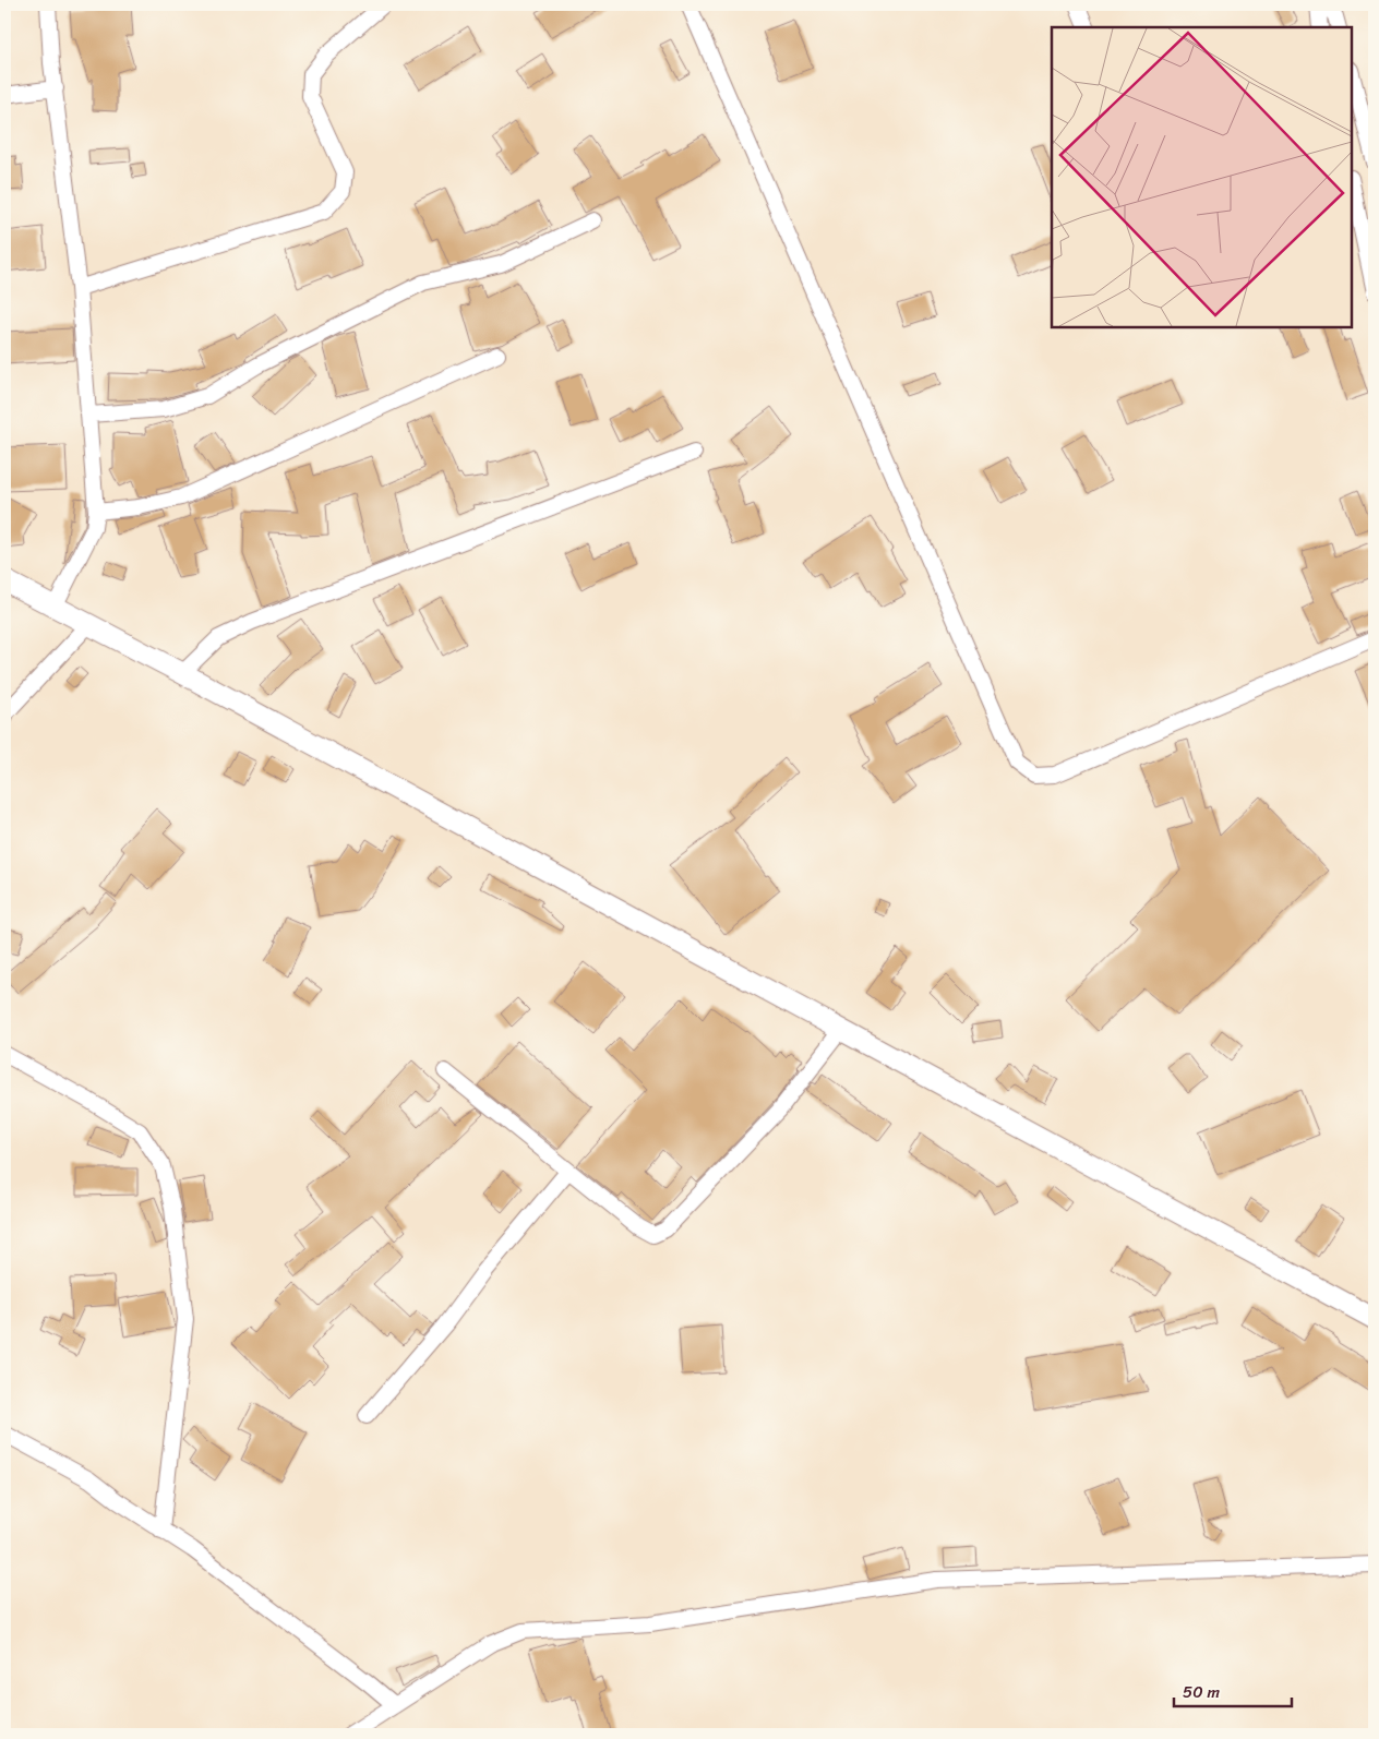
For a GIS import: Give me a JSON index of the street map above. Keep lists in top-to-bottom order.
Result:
{
  "scale_bar": "50 m"
}
